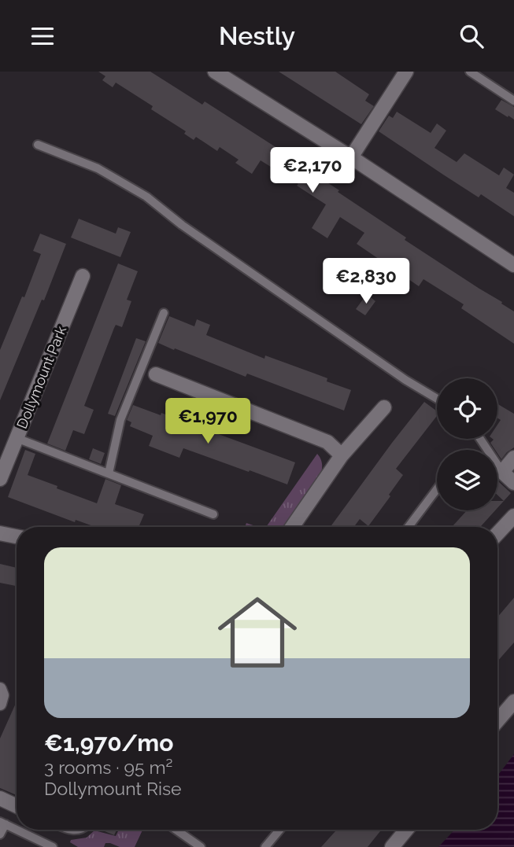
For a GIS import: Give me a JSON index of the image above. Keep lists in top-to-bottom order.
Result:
{
  "streets": {
    "street": ["Dollymount Park"]
  },
  "page": {
    "header": "Nestly",
    "price": ["€2,170", "€2,830", "€1,970"],
    "list": [
      {
        "name": "€1,970/mo",
        "note": "3 rooms · 95 m² · Dollymount Rise"
      }
    ]
  }
}
